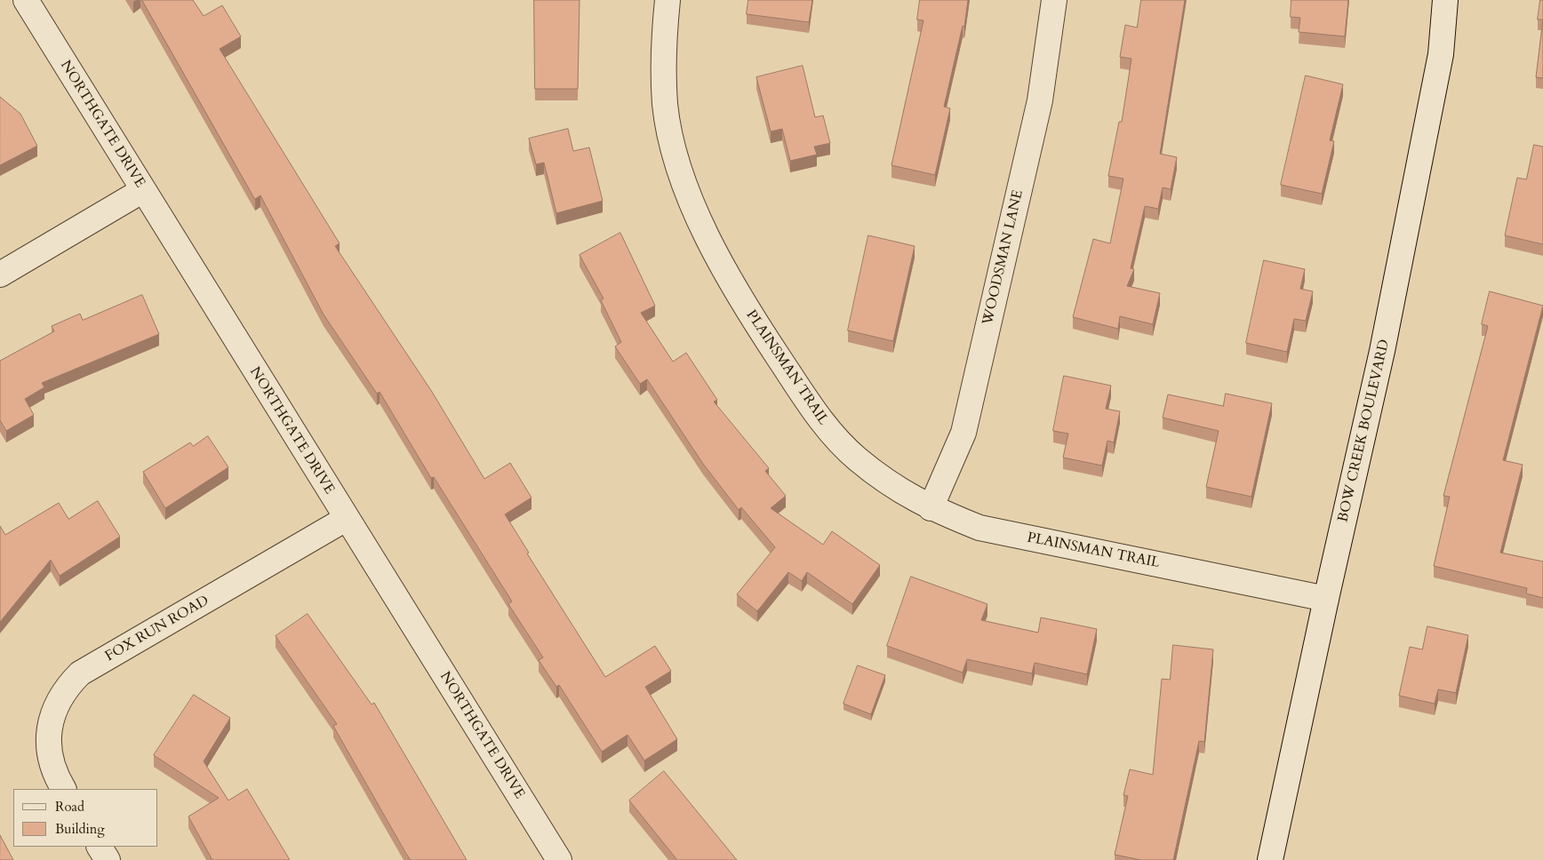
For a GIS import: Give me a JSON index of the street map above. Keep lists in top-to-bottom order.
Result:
{
  "streets": {
    "street": [
      "NORTHGATE DRIVE",
      "WOODSMAN LANE",
      "PLAINSMAN TRAIL",
      "BOW CREEK BOULEVARD",
      "FOX RUN ROAD"
    ]
  },
  "crossings": [
    ["NORTHGATE DRIVE", "FOX RUN ROAD"],
    ["WOODSMAN LANE", "PLAINSMAN TRAIL"],
    ["PLAINSMAN TRAIL", "BOW CREEK BOULEVARD"]
  ],
  "legend": ["Road", "Building"]
}
